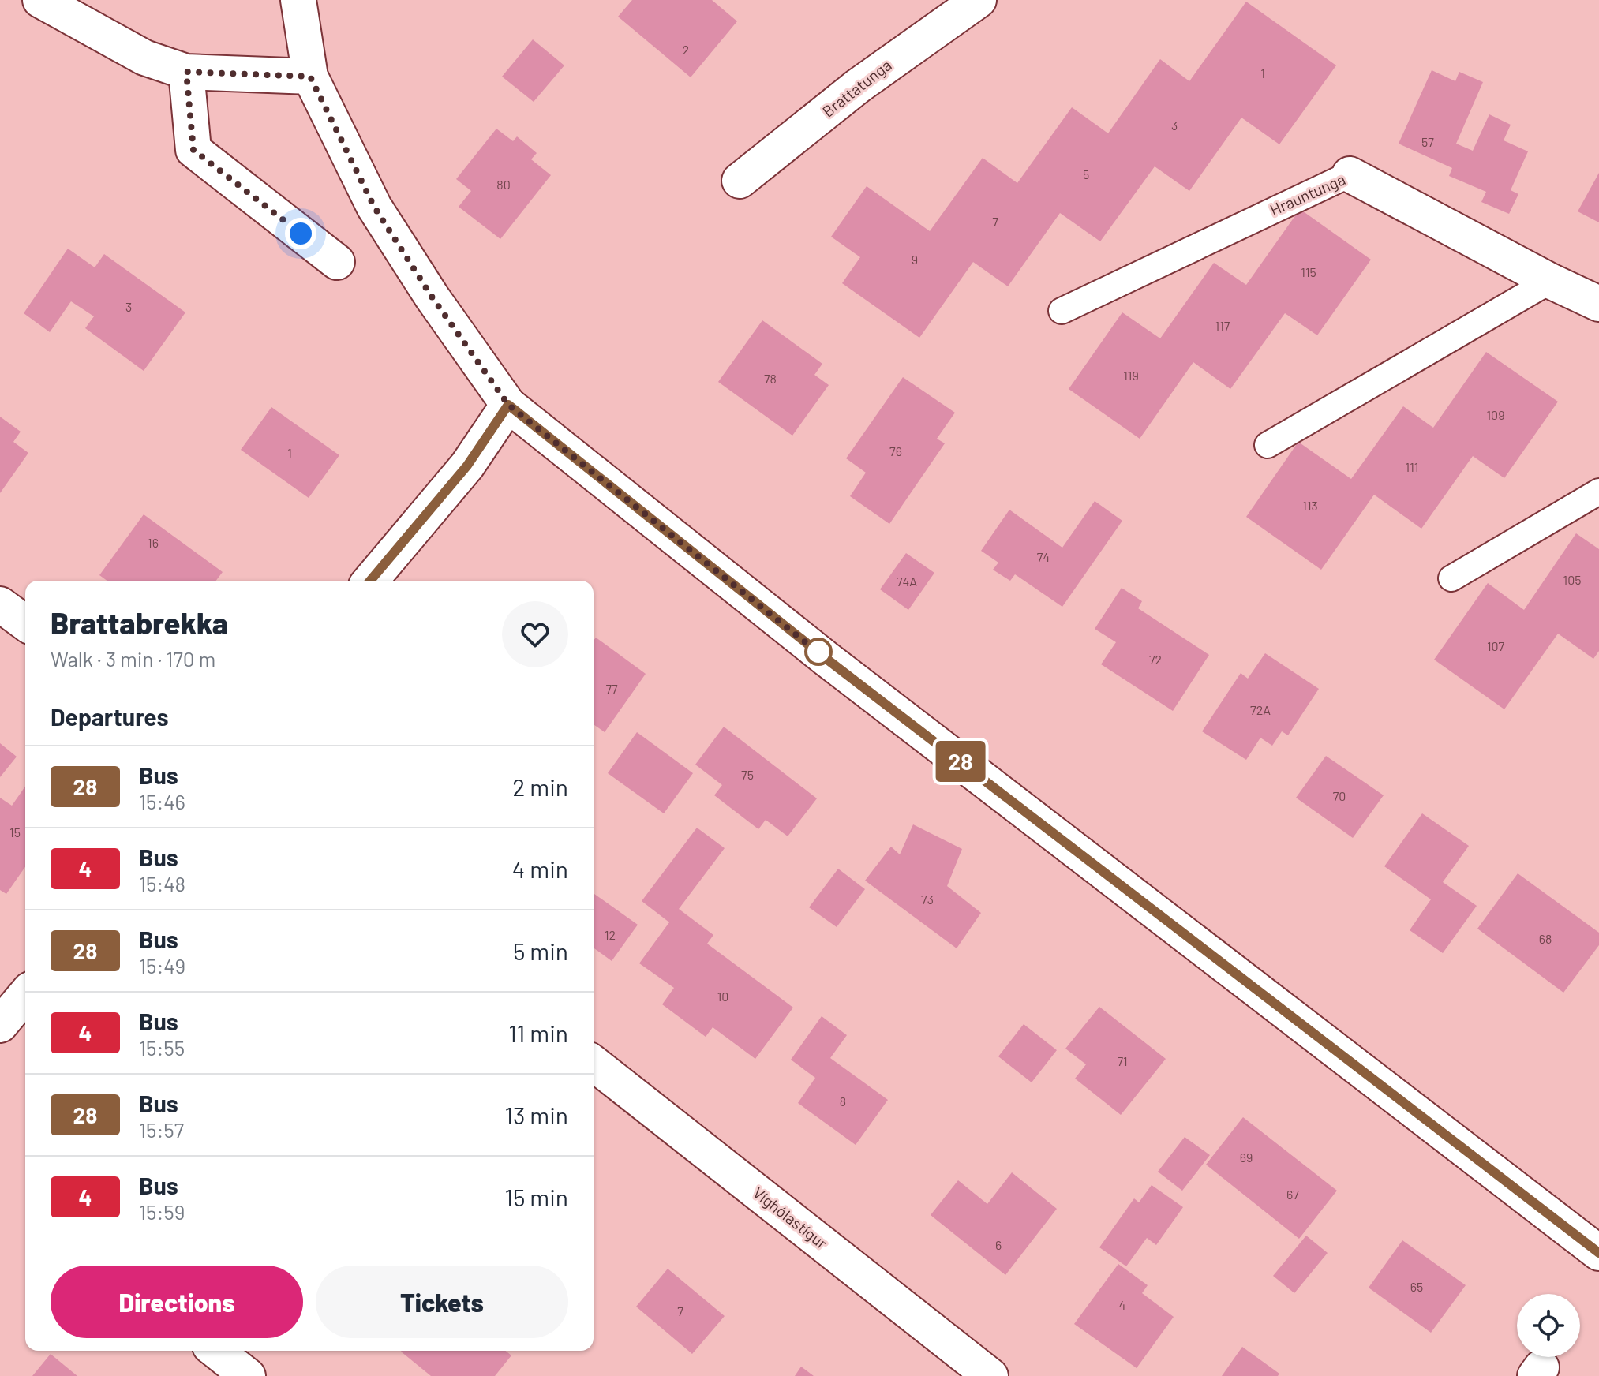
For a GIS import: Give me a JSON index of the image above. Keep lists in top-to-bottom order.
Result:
{
  "streets": {
    "street": ["Brattatunga", "Hrauntunga", "Víghólastígur"]
  },
  "lines": ["bus line 28"],
  "house_numbers": [
    "2",
    "1",
    "3",
    "57",
    "5",
    "80",
    "7",
    "9",
    "115",
    "3",
    "117",
    "119",
    "78",
    "109",
    "76",
    "1",
    "111",
    "113",
    "16",
    "74",
    "105",
    "74A",
    "107",
    "72",
    "77",
    "72A",
    "75",
    "70",
    "15",
    "73",
    "12",
    "68",
    "10",
    "71",
    "8",
    "69",
    "67",
    "6",
    "65",
    "4",
    "7"
  ],
  "page": {
    "on_map": "28",
    "heading": [
      ["Brattabrekka", "Walk · 3 min · 170 m"],
      "Departures"
    ],
    "list": [
      {
        "mark": "28",
        "name": "Bus",
        "note": "15:46",
        "value": "2 min"
      },
      {
        "mark": "4",
        "name": "Bus",
        "note": "15:48",
        "value": "4 min"
      },
      {
        "mark": "28",
        "name": "Bus",
        "note": "15:49",
        "value": "5 min"
      },
      {
        "mark": "4",
        "name": "Bus",
        "note": "15:55",
        "value": "11 min"
      },
      {
        "mark": "28",
        "name": "Bus",
        "note": "15:57",
        "value": "13 min"
      },
      {
        "mark": "4",
        "name": "Bus",
        "note": "15:59",
        "value": "15 min"
      }
    ],
    "buttons": ["Directions", "Tickets"]
  }
}
